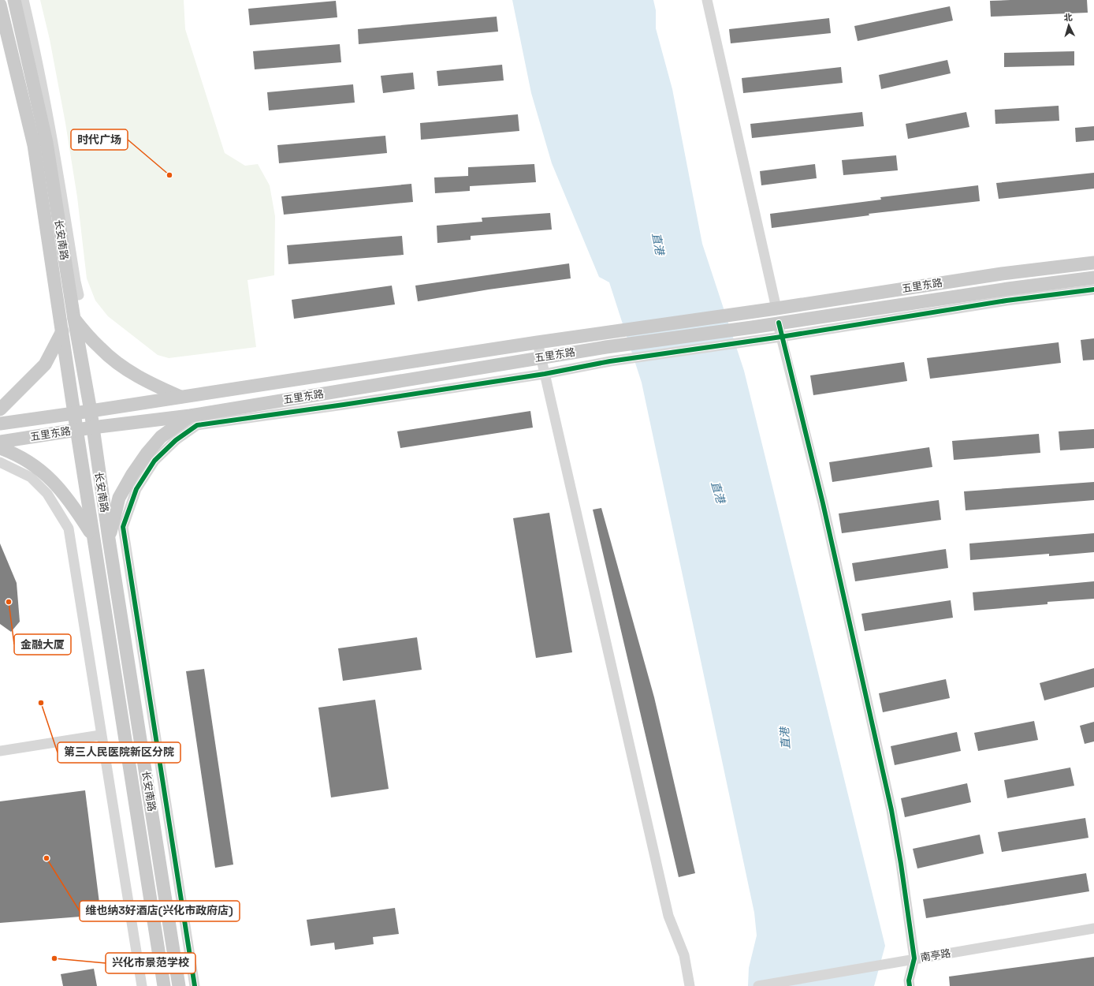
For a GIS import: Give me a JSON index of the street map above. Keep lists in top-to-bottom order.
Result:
{
  "streets": {
    "main road": ["长安南路", "五里东路"],
    "street": ["南亭路"]
  },
  "crossings": [
    ["长安南路", "五里东路"]
  ],
  "water": ["直港"],
  "places": [
    "时代广场",
    "金融大厦",
    "第三人民医院新区分院",
    "维也纳3好酒店(兴化市政府店)",
    "兴化市景范学校"
  ],
  "north": "top"
}
